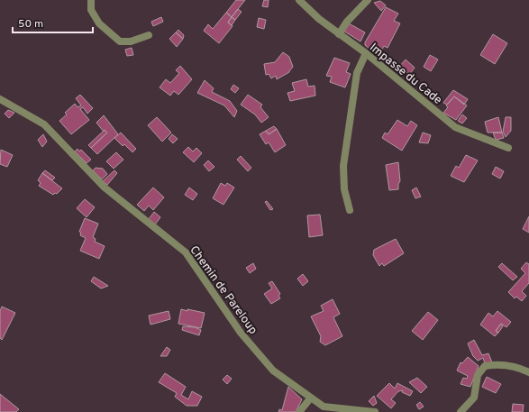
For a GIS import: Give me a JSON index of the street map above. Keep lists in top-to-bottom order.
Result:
{
  "streets": {
    "street": ["Impasse du Cade", "Chemin de Pareloup"]
  },
  "scale_bar": "50 m"
}
